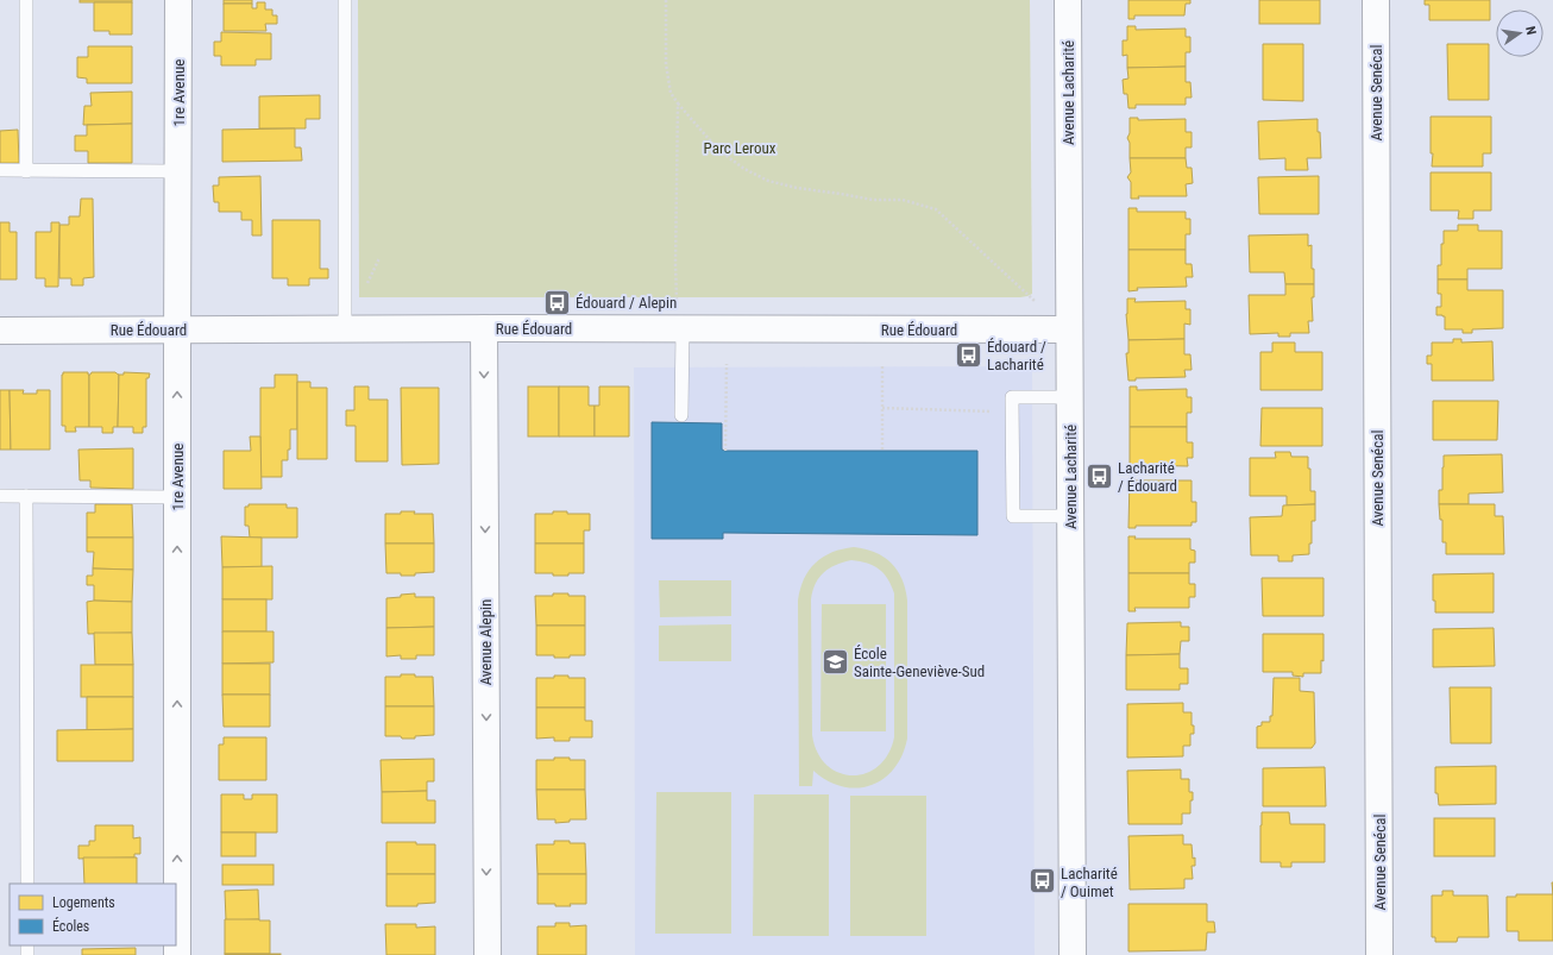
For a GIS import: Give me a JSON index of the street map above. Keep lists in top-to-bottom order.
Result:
{
  "streets": {
    "street": [
      "1re Avenue",
      "Avenue Lacharité",
      "Avenue Senécal",
      "Rue Édouard",
      "Avenue Alepin"
    ]
  },
  "crossings": [
    ["1re Avenue", "Rue Édouard"],
    ["Avenue Lacharité", "Rue Édouard"],
    ["Rue Édouard", "Avenue Alepin"]
  ],
  "one_way": ["1re Avenue", "Avenue Alepin"],
  "parks": ["Parc Leroux"],
  "places": {
    "bus stop": [
      "Édouard / Alepin",
      "Édouard / Lacharité",
      "Lacharité / Édouard",
      "Lacharité / Ouimet"
    ],
    "school or university": ["École Sainte-Geneviève-Sud"]
  },
  "legend": ["Logements", "Écoles"],
  "north": "right"
}
